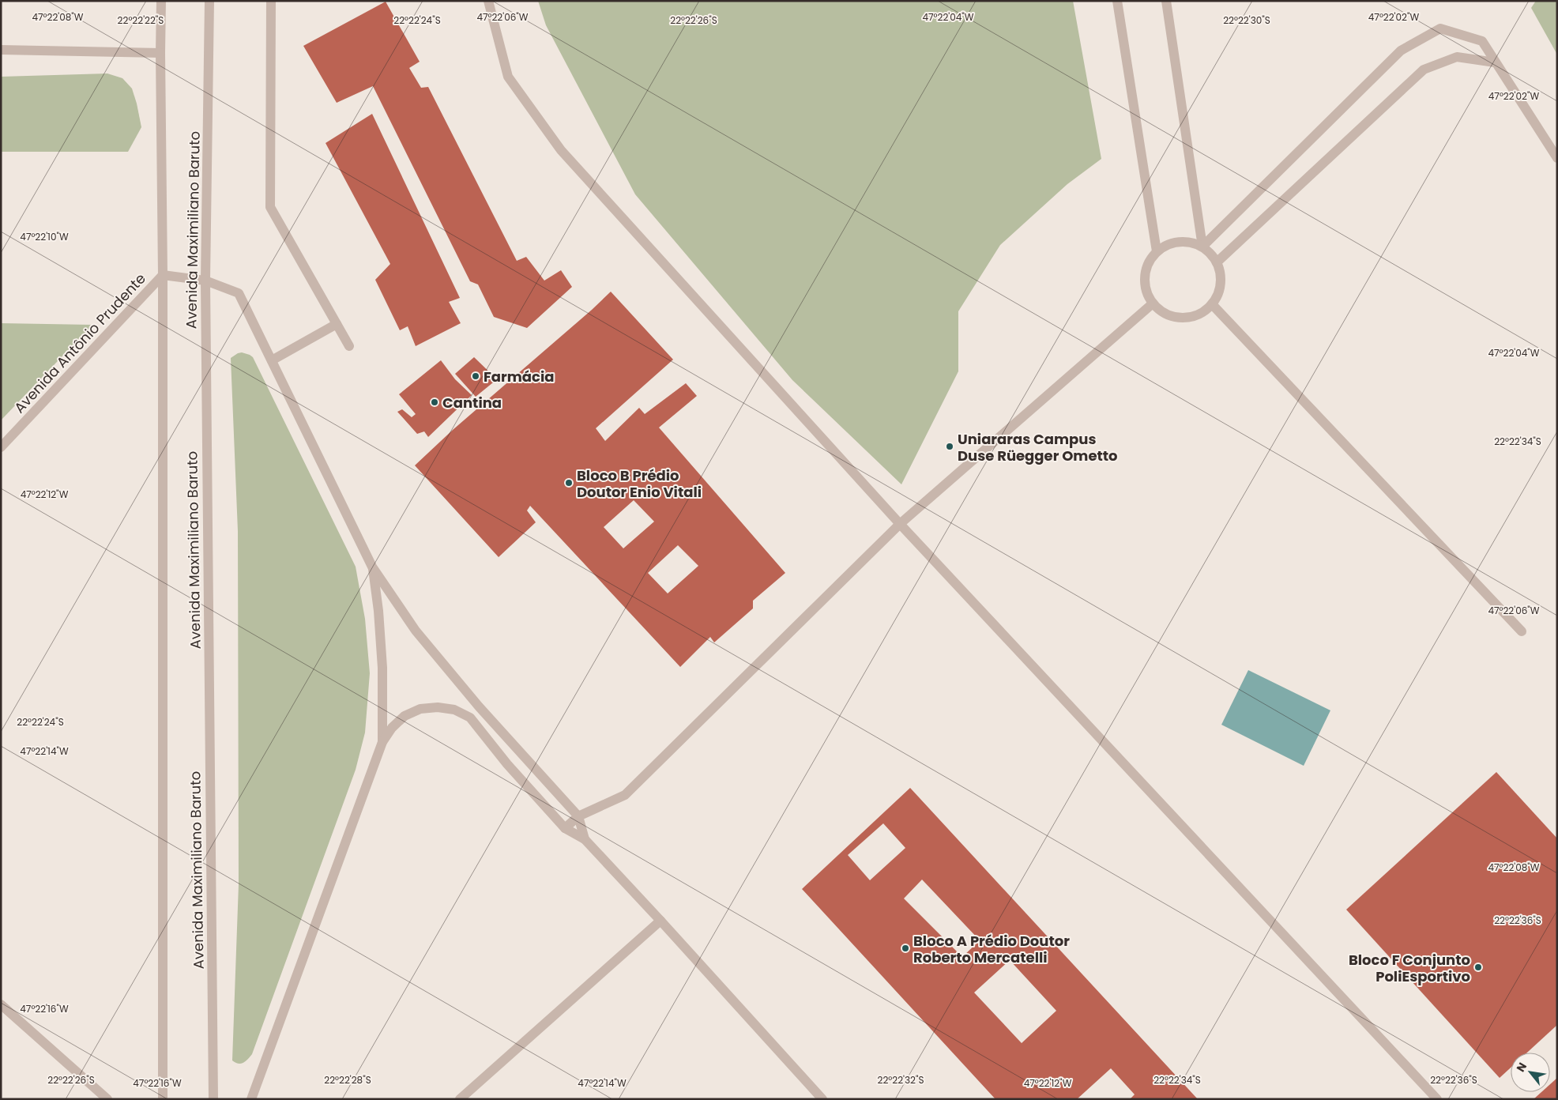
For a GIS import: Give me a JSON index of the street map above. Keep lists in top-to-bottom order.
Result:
{
  "streets": {
    "street": ["Avenida Maximiliano Baruto", "Avenida Antônio Prudente"]
  },
  "crossings": [
    ["Avenida Maximiliano Baruto", "Avenida Antônio Prudente"]
  ],
  "places": [
    "Farmácia",
    "Cantina",
    "Uniararas Campus Duse Rüegger Ometto",
    "Bloco B Prédio Doutor Enio Vitali",
    "Bloco A Prédio Doutor Roberto Mercatelli",
    "Bloco F Conjunto PoliEsportivo"
  ],
  "north": "top left",
  "coordinates": [
    "47°22'08\"W",
    "47°22'06\"W",
    "47°22'04\"W",
    "47°22'02\"W",
    "22°22'24\"S",
    "22°22'22\"S",
    "22°22'26\"S",
    "22°22'30\"S",
    "47°22'10\"W",
    "22°22'34\"S",
    "47°22'12\"W",
    "47°22'14\"W",
    "22°22'36\"S",
    "47°22'16\"W",
    "22°22'28\"S",
    "22°22'32\"S"
  ]
}
